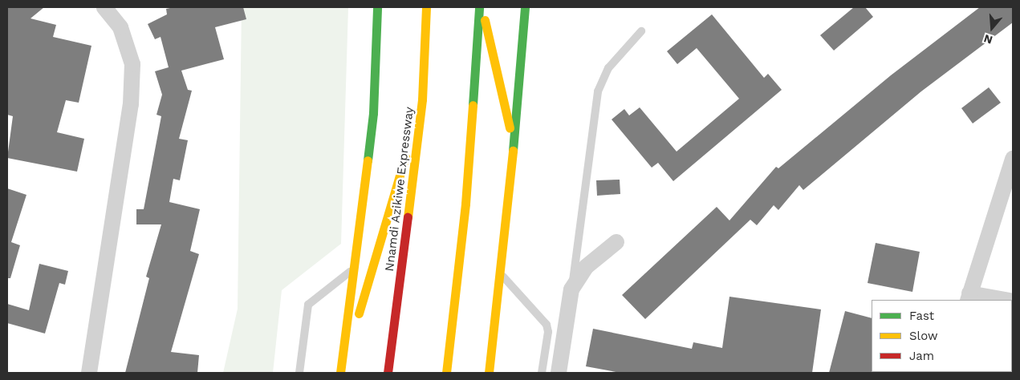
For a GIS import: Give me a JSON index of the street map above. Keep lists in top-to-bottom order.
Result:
{
  "streets": {
    "highway": ["Nnamdi Azikiwe Expressway"]
  },
  "legend": ["Fast", "Slow", "Jam"],
  "north": "bottom"
}
